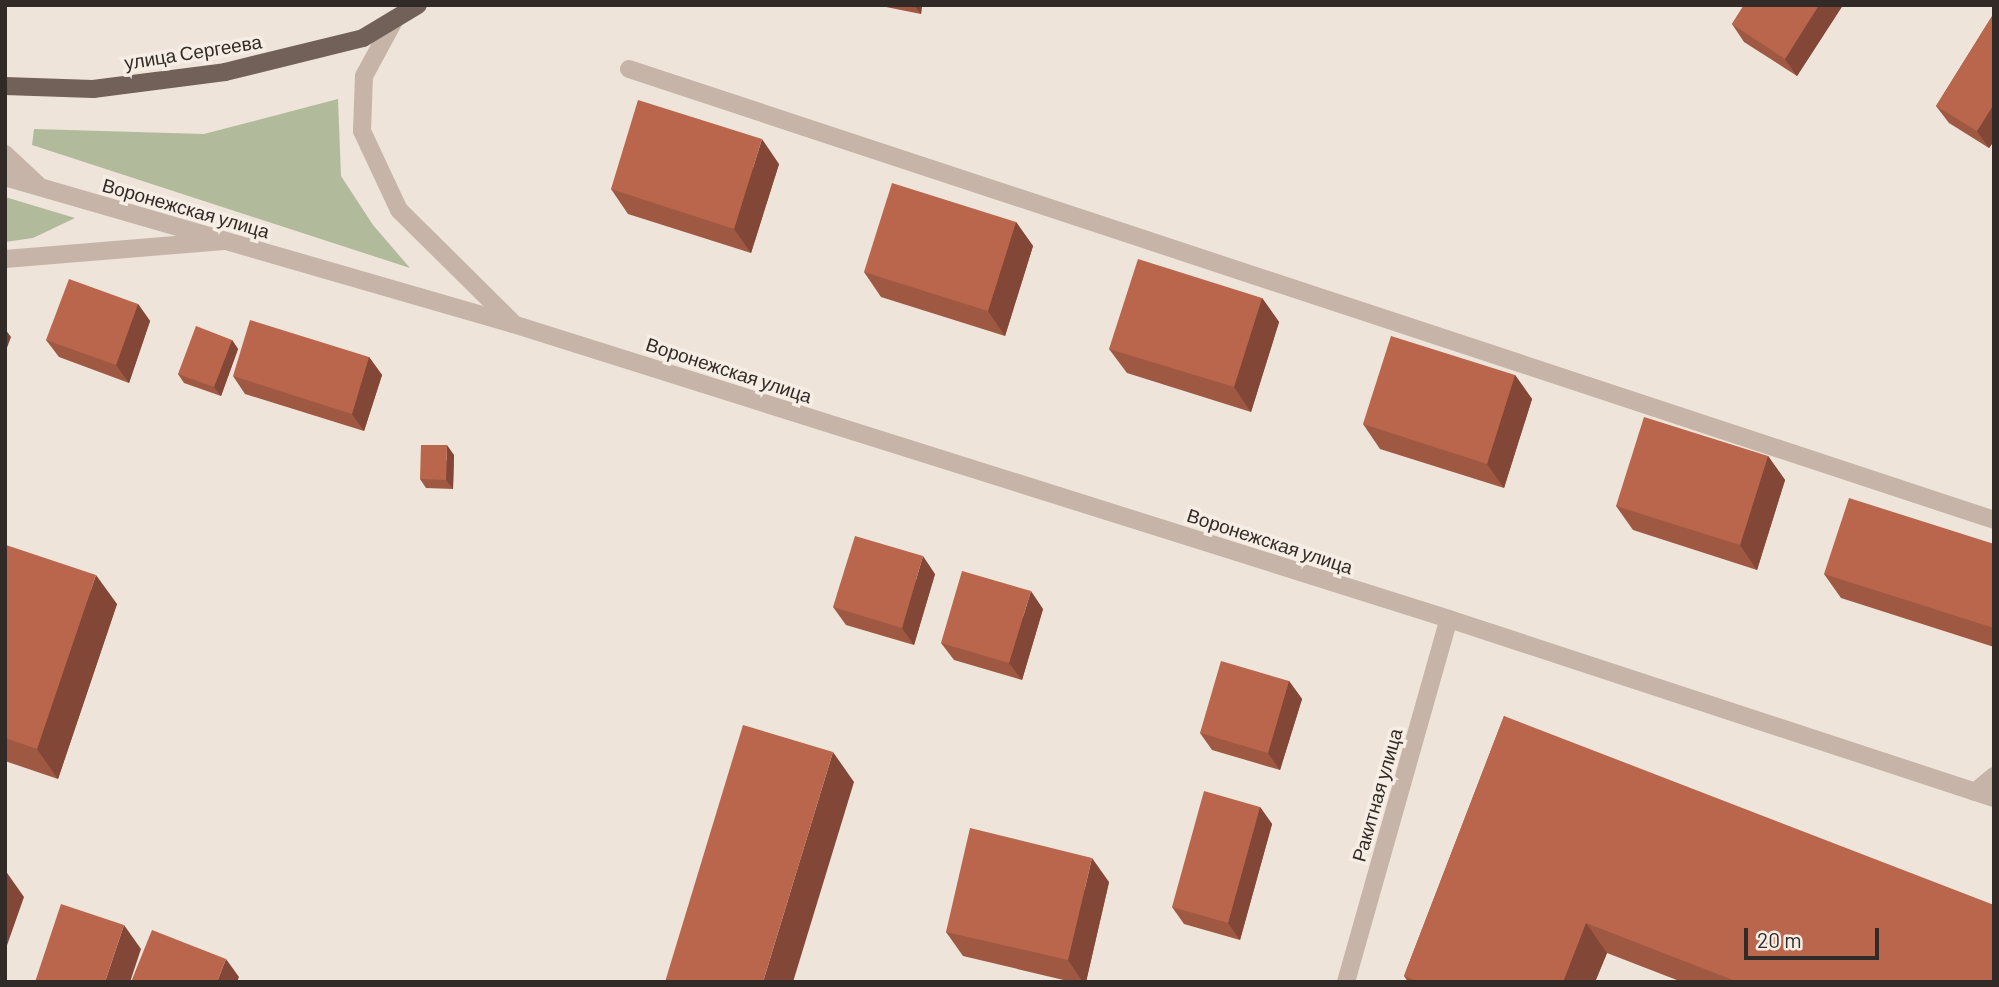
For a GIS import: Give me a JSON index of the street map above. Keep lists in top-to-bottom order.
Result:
{
  "streets": {
    "main road": ["улица Сергеева"],
    "street": ["Воронежская улица", "Ракитная улица"]
  },
  "crossings": [
    ["Воронежская улица", "Ракитная улица"]
  ],
  "scale_bar": "20 m"
}
